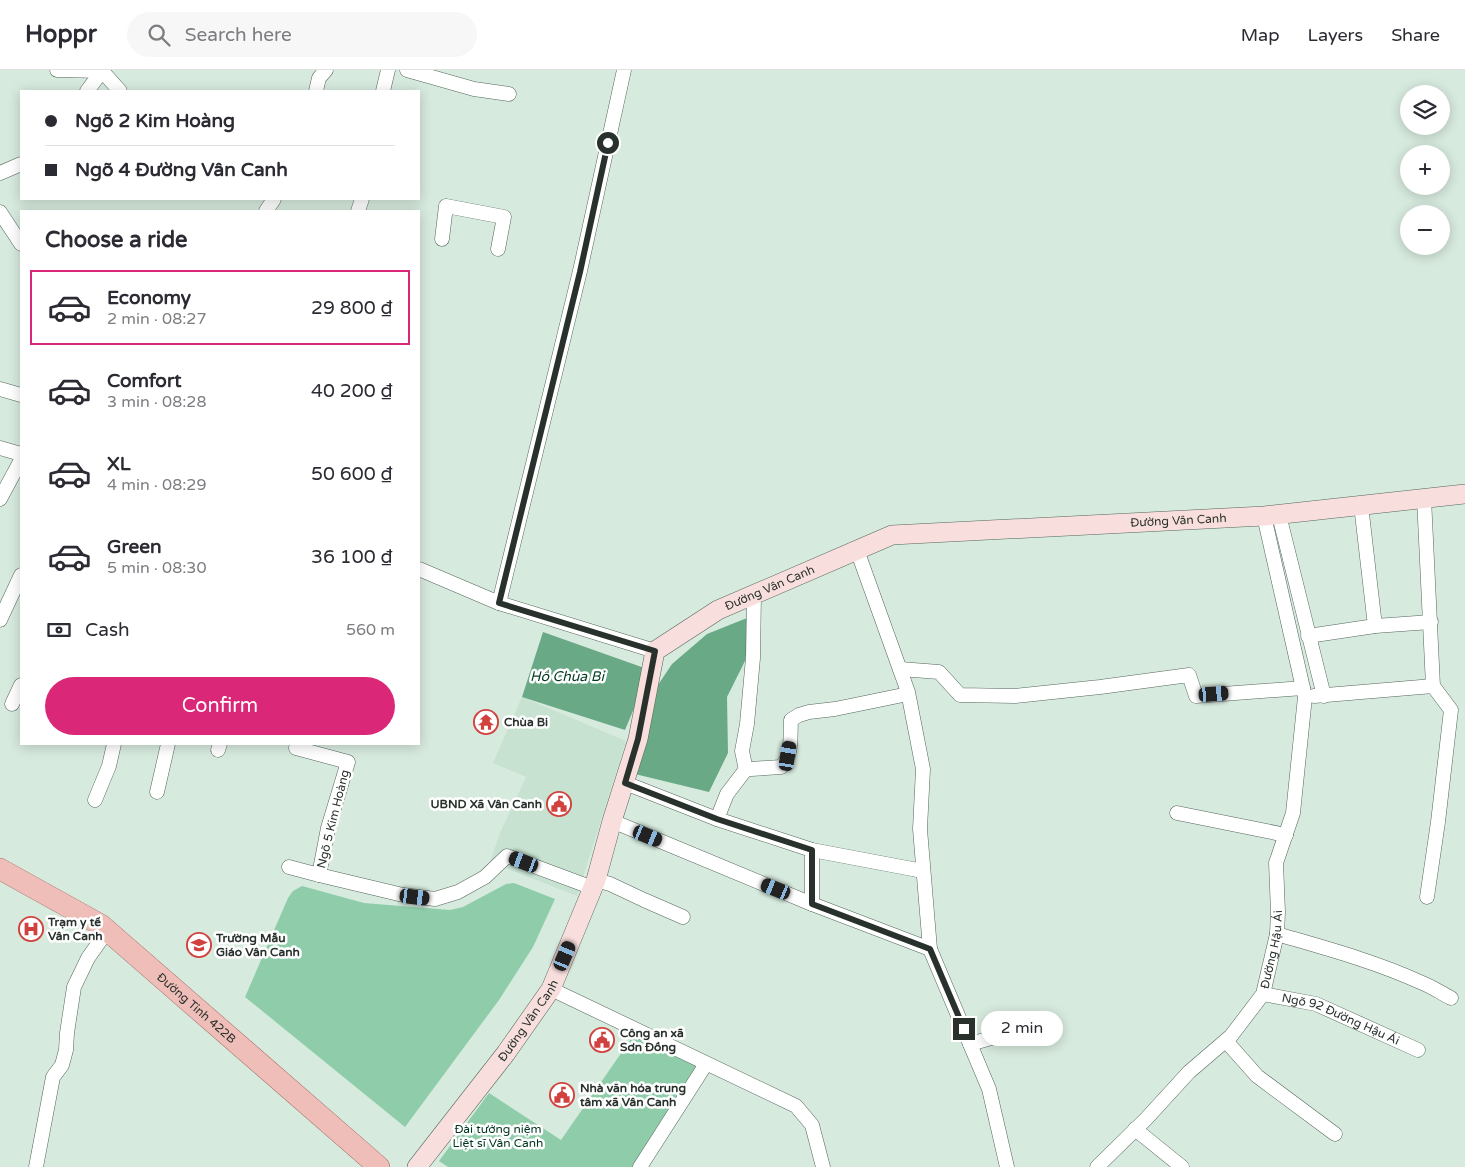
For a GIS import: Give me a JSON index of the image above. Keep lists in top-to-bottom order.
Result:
{
  "streets": {
    "main road": ["Đường Tỉnh 422B"],
    "street": [
      "Đường Vân Canh",
      "Ngõ 5 Kim Hoàng",
      "Đường Hậu Ái",
      "Ngõ 92 Đường Hậu Ái"
    ]
  },
  "crossings": [
    ["Đường Vân Canh", "Đường Hậu Ái"],
    ["Đường Hậu Ái", "Ngõ 92 Đường Hậu Ái"]
  ],
  "water": ["Hồ Chùa Bi"],
  "parks": ["Đài tưởng niệm Liệt sĩ Vân Canh"],
  "places": {
    "temple": ["Chùa Bi"],
    "public building": ["UBND Xã Vân Canh", "Công an xã Sơn Đồng", "Nhà văn hóa trung tâm xã Vân Canh"],
    "hospital": ["Trạm y tế Vân Canh"],
    "school or university": ["Trường Mẫu Giáo Vân Canh"]
  },
  "page": {
    "header": "Hoppr",
    "search": "Search here",
    "nav": ["Map", "Layers", "Share"],
    "map_buttons": ["+", "−"],
    "banner": ["Ngõ 2 Kim Hoàng", "Ngõ 4 Đường Vân Canh"],
    "heading": "Choose a ride",
    "list": [
      {
        "name": "Economy",
        "note": "2 min · 08:27",
        "value": "29 800 ₫"
      },
      {
        "name": "Comfort",
        "note": "3 min · 08:28",
        "value": "40 200 ₫"
      },
      {
        "name": "XL",
        "note": "4 min · 08:29",
        "value": "50 600 ₫"
      },
      {
        "name": "Green",
        "note": "5 min · 08:30",
        "value": "36 100 ₫"
      }
    ],
    "pay": ["Cash", "560 m"],
    "buttons": "Confirm",
    "bubble": "2 min"
  }
}
